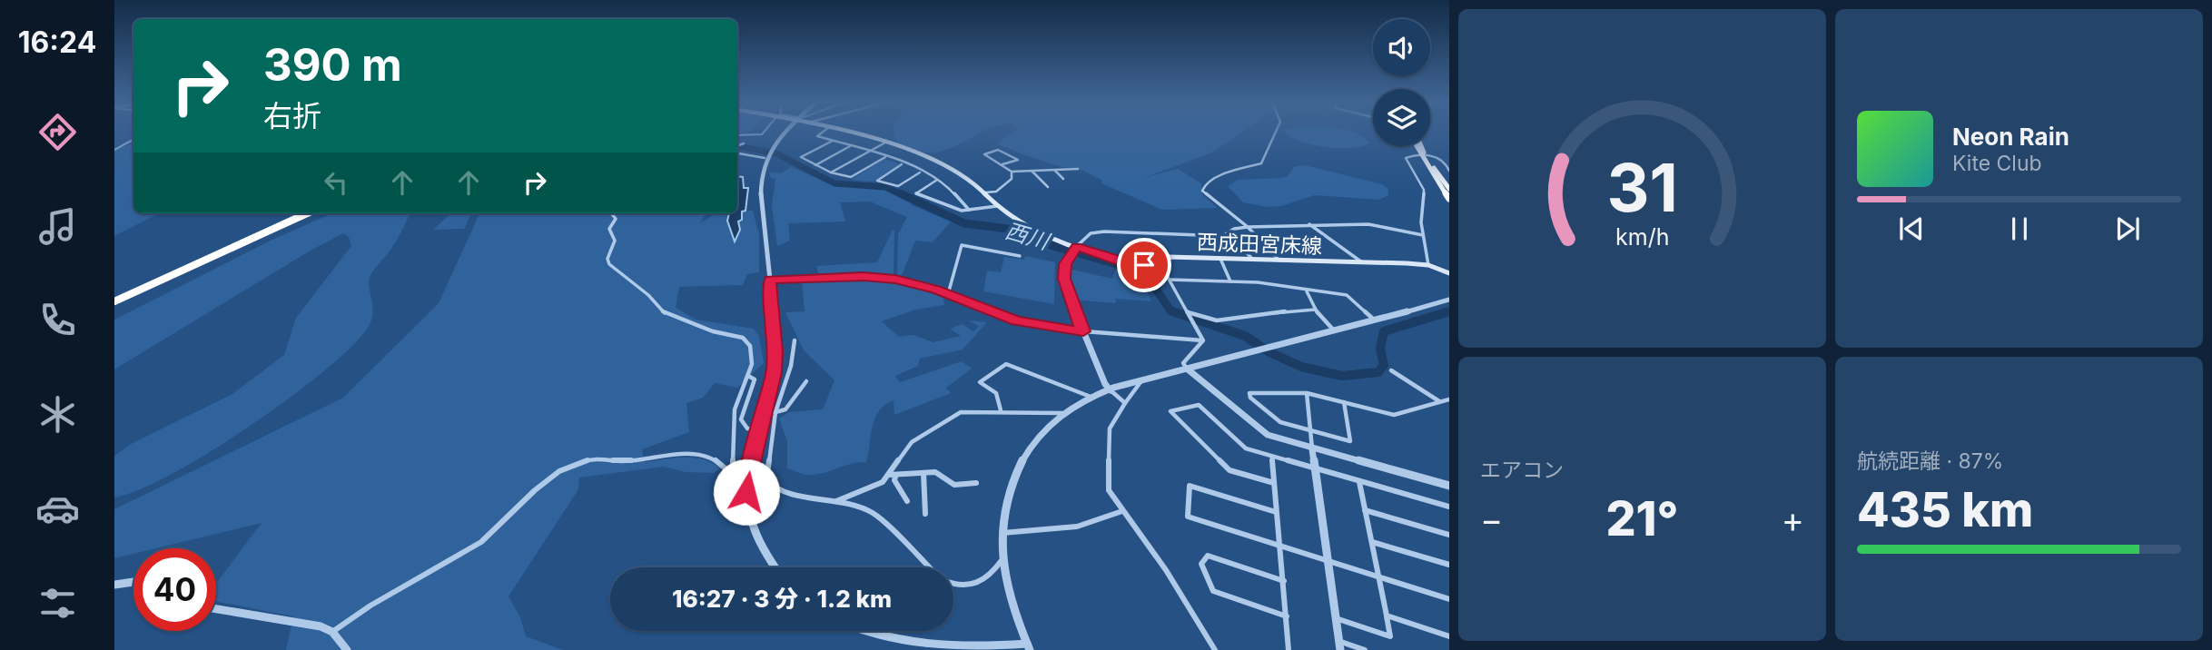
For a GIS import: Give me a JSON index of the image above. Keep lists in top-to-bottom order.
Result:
{
  "streets": {
    "main road": ["西成田宮床線"]
  },
  "water": ["西川"],
  "page": {
    "tabs": "16:24",
    "turn": ["390 m", "右折"],
    "song": ["Neon Rain", "Kite Club"],
    "tile": [
      "エアコン",
      ["航続距離 · 87%", "435 km"]
    ],
    "heat": ["−", "21°", "+"],
    "limit": "40",
    "trip": "16:27 · 3 分 · 1.2 km",
    "gauge": ["31", "km/h"]
  }
}
